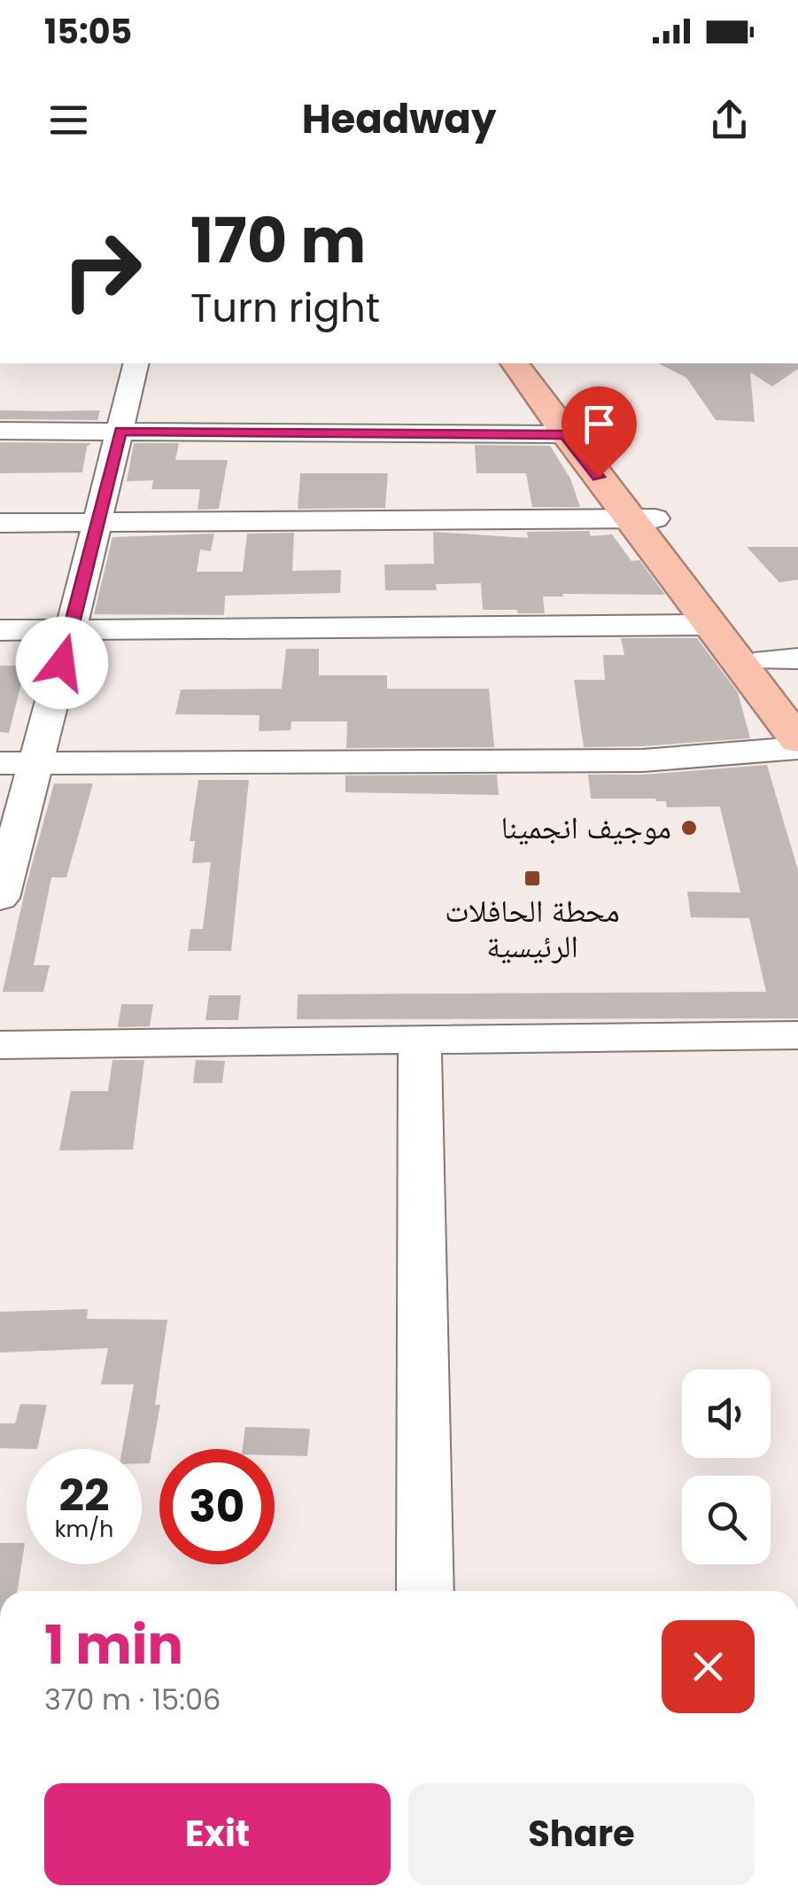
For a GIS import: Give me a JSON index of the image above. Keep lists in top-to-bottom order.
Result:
{
  "places": {
    "other": ["موجيف انجمينا"],
    "transit": ["محطة الحافلات الرئيسية"]
  },
  "page": {
    "status": "15:05",
    "header": "Headway",
    "turn": ["170 m", "Turn right"],
    "speed": "22 km/h",
    "limit": "30",
    "heading": ["1 min", "370 m · 15:06"],
    "buttons": ["Exit", "Share"]
  }
}
